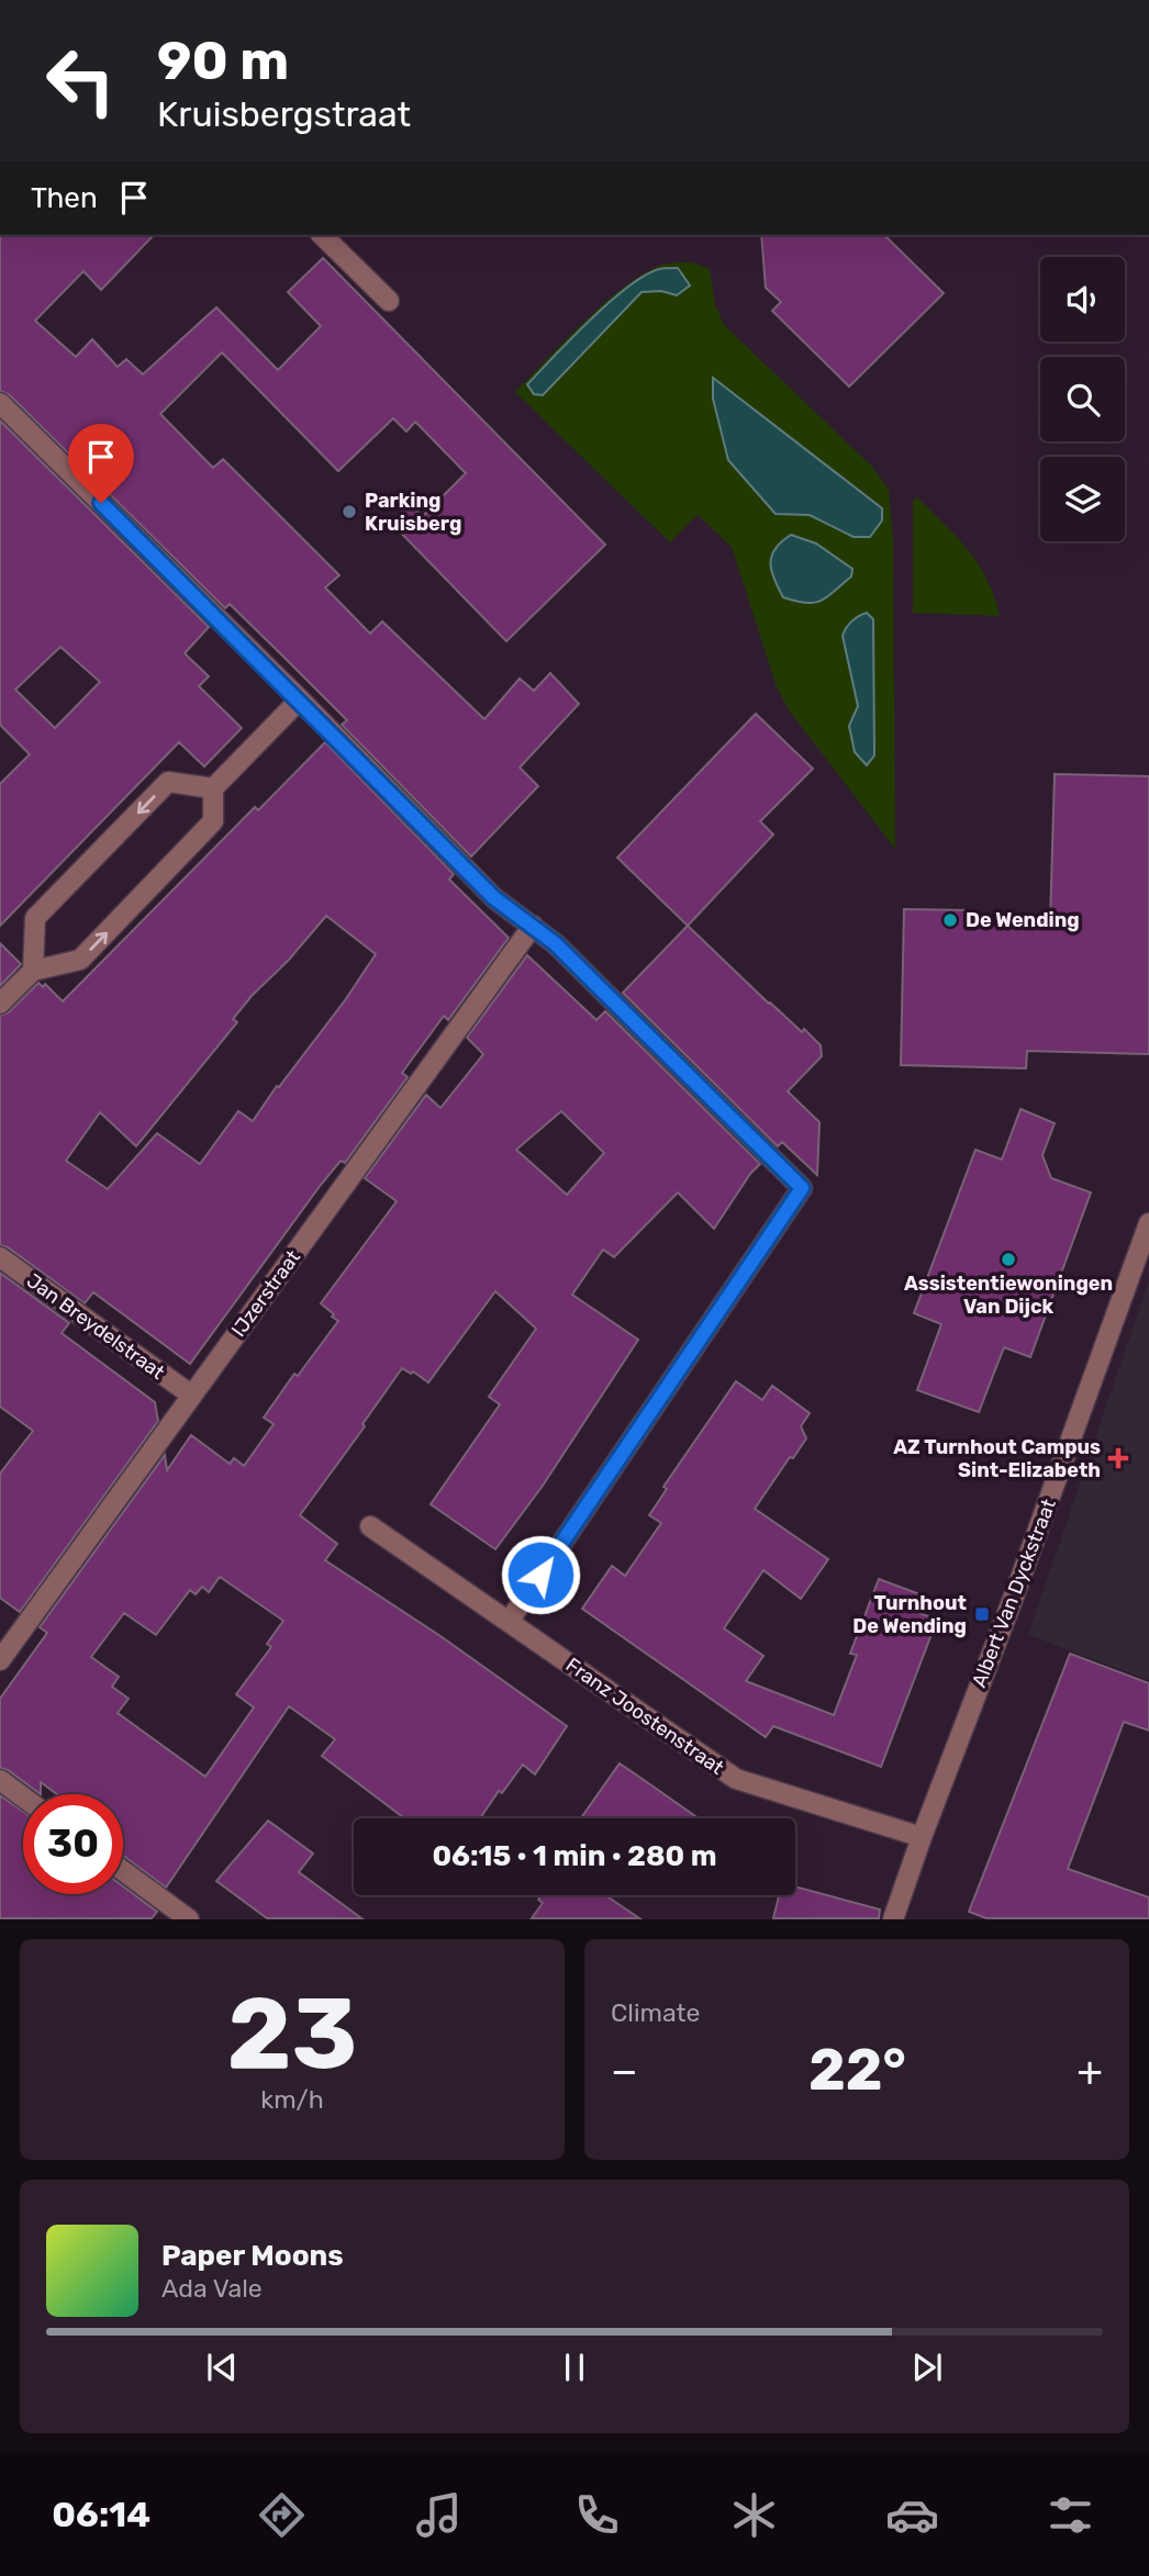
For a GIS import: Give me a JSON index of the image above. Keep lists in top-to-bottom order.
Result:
{
  "streets": {
    "street": [
      "IJzerstraat",
      "Jan Breydelstraat",
      "Albert Van Dyckstraat",
      "Franz Joostenstraat"
    ]
  },
  "crossings": [
    ["IJzerstraat", "Jan Breydelstraat"],
    ["Albert Van Dyckstraat", "Franz Joostenstraat"]
  ],
  "places": {
    "other": ["Parking Kruisberg", "De Wending", "Assistentiewoningen Van Dijck"],
    "health": ["AZ Turnhout Campus Sint-Elizabeth"],
    "transit": ["Turnhout De Wending"]
  },
  "page": {
    "turn": ["90 m", "Kruisbergstraat"],
    "then": "Then",
    "limit": "30",
    "trip": "06:15 · 1 min · 280 m",
    "tile": [
      ["23", "km/h"],
      "Climate"
    ],
    "heat": ["−", "22°", "+"],
    "song": ["Paper Moons", "Ada Vale"],
    "tabs": "06:14"
  }
}
